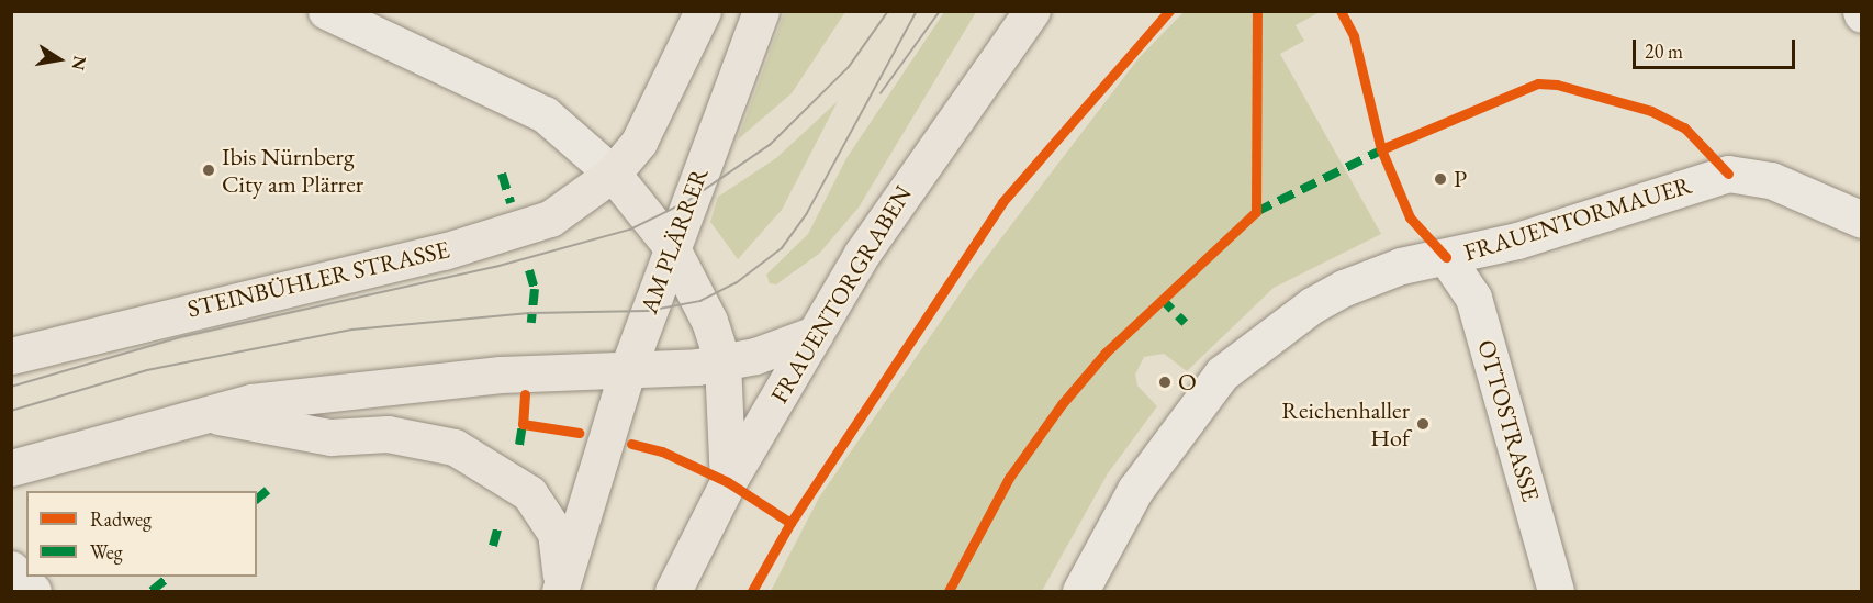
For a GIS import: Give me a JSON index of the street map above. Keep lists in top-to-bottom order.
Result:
{
  "streets": {
    "main road": ["AM PLÄRRER", "STEINBÜHLER STRASSE", "FRAUENTORGRABEN"],
    "street": ["FRAUENTORMAUER", "OTTOSTRASSE"]
  },
  "crossings": [
    ["FRAUENTORMAUER", "OTTOSTRASSE"]
  ],
  "places": [
    "Ibis Nürnberg City am Plärrer",
    "P",
    "O",
    "Reichenhaller Hof"
  ],
  "legend": ["Radweg", "Weg"],
  "scale_bar": "20 m",
  "north": "right"
}
